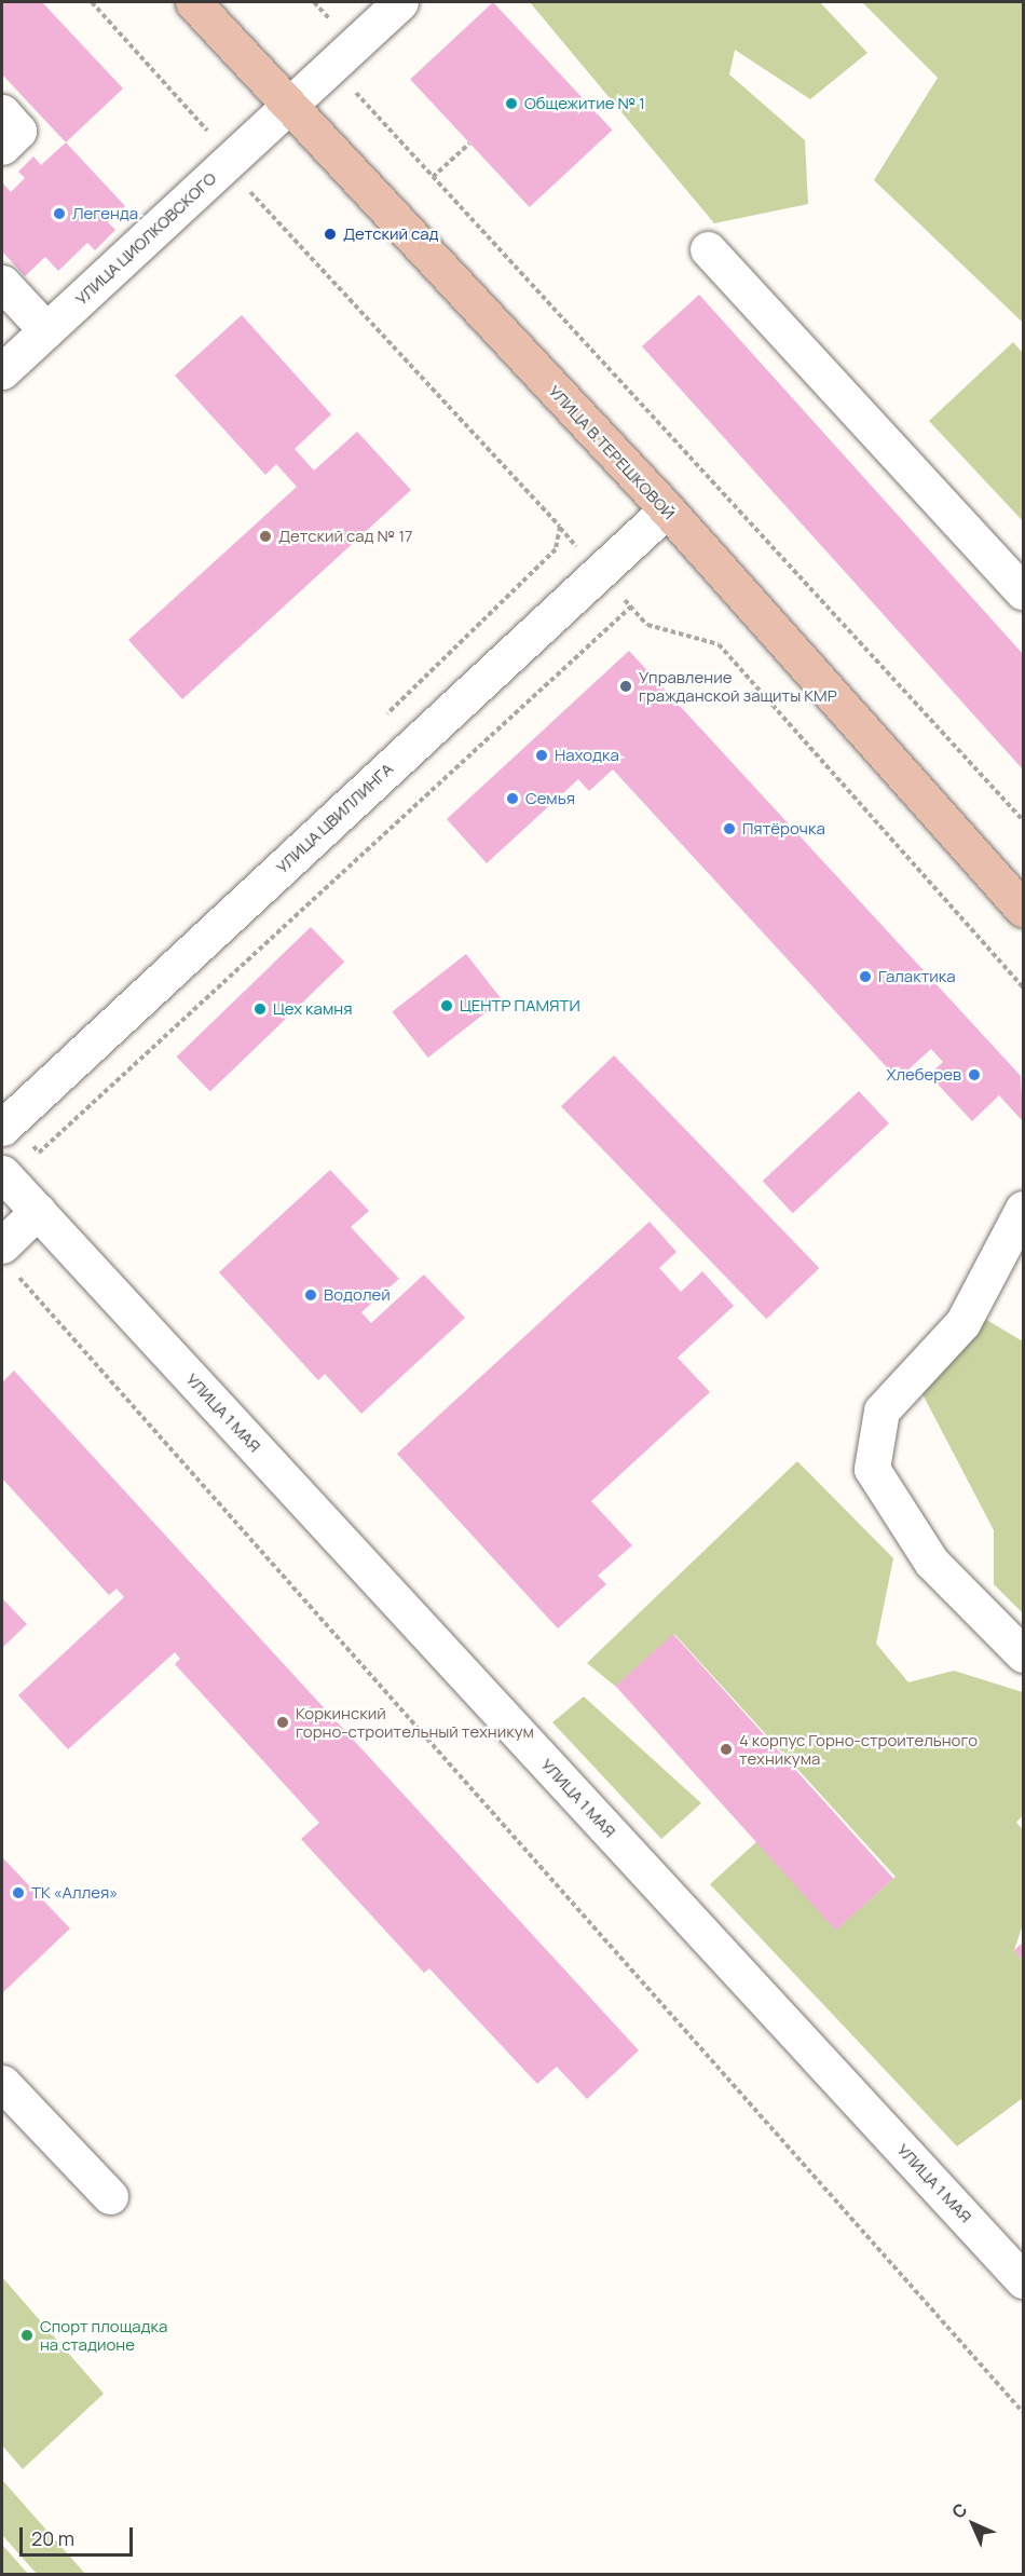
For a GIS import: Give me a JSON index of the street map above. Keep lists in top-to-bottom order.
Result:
{
  "streets": {
    "main road": ["УЛИЦА В.ТЕРЕШКОВОЙ"],
    "street": ["УЛИЦА ЦИОЛКОВСКОГО", "УЛИЦА ЦВИЛЛИНГА", "УЛИЦА 1 МАЯ"]
  },
  "crossings": [
    ["УЛИЦА ЦИОЛКОВСКОГО", "УЛИЦА В.ТЕРЕШКОВОЙ"],
    ["УЛИЦА В.ТЕРЕШКОВОЙ", "УЛИЦА ЦВИЛЛИНГА"]
  ],
  "places": [
    "Общежитие № 1",
    "Легенда",
    "Детский сад",
    "Детский сад № 17",
    "Управление гражданской защиты КМР",
    "Находка",
    "Семья",
    "Пятёрочка",
    "Галактика",
    "ЦЕНТР ПАМЯТИ",
    "Цех камня",
    "Хлеберев",
    "Водолей",
    "Коркинский горно-строительный техникум",
    "4 корпус Горно-строительного техникума",
    "ТК «Аллея»",
    "Спорт площадка на стадионе"
  ],
  "scale_bar": "20 m",
  "north": "top left"
}
